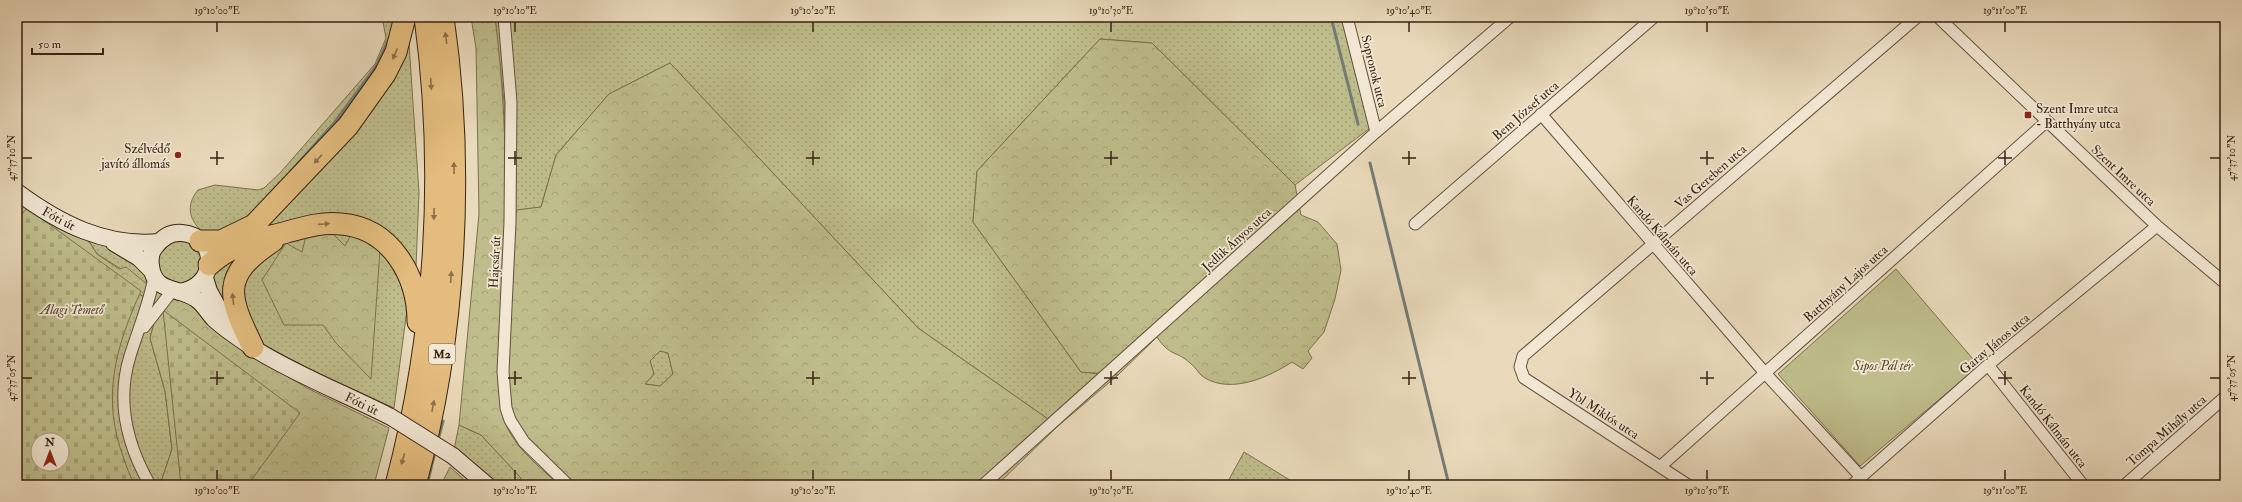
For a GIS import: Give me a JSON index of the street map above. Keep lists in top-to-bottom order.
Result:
{
  "streets": {
    "highway": ["M2"],
    "main road": ["Fóti út"],
    "street": [
      "Sopronok utca",
      "Bem József utca",
      "Szent Imre utca",
      "Vas Gereben utca",
      "Kandó Kálmán utca",
      "Jedlik Ányos utca",
      "Hajcsár út",
      "Batthyány Lajos utca",
      "Garay János utca",
      "Ybl Miklós utca",
      "Tompa Mihály utca"
    ]
  },
  "crossings": [
    ["Sopronok utca", "Jedlik Ányos utca"],
    ["Bem József utca", "Kandó Kálmán utca"],
    ["Szent Imre utca", "Batthyány Lajos utca"],
    ["Szent Imre utca", "Garay János utca"],
    ["Vas Gereben utca", "Kandó Kálmán utca"],
    ["Vas Gereben utca", "Ybl Miklós utca"],
    ["Kandó Kálmán utca", "Batthyány Lajos utca"],
    ["Kandó Kálmán utca", "Garay János utca"],
    ["Batthyány Lajos utca", "Ybl Miklós utca"]
  ],
  "parks": ["Alagi Temető", "Sipos Pál tér"],
  "places": {
    "transit": ["Szent Imre utca - Batthyány utca"],
    "other": ["Szélvédő javító állomás"]
  },
  "scale_bar": "50 m",
  "north": "top",
  "coordinates": [
    "19°10'00\"E",
    "19°10'10\"E",
    "19°10'20\"E",
    "19°10'30\"E",
    "19°10'40\"E",
    "19°10'50\"E",
    "19°11'00\"E",
    "47°37'10\"N",
    "47°37'05\"N"
  ]
}
